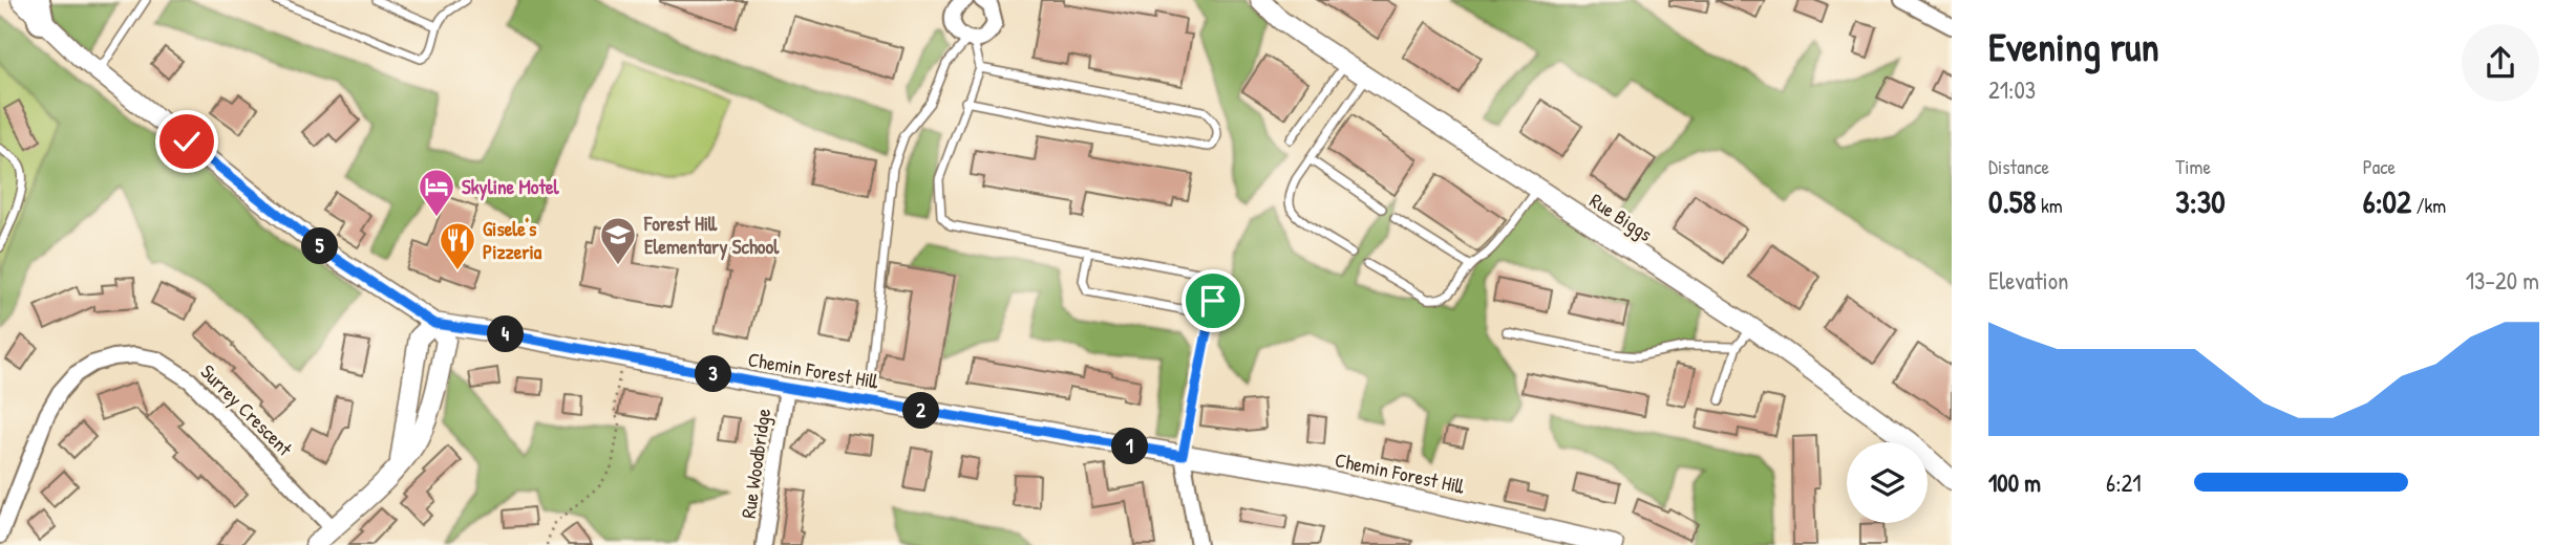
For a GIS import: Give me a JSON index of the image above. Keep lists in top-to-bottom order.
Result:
{
  "streets": {
    "street": [
      "Rue Biggs",
      "Chemin Forest Hill",
      "Surrey Crescent",
      "Rue Woodbridge"
    ]
  },
  "crossings": [
    ["Chemin Forest Hill", "Rue Woodbridge"]
  ],
  "places": {
    "hotel": ["Skyline Motel"],
    "school or university": ["Forest Hill Elementary School"],
    "restaurant": ["Gisele's Pizzeria"]
  },
  "page": {
    "heading": ["Evening run", "21:03"],
    "stats": [
      ["Distance", "0.58 km"],
      ["Time", "3:30"],
      ["Pace", "6:02 /km"]
    ],
    "pins": [
      "5",
      "4",
      "3",
      "2",
      "1"
    ],
    "chart": ["Elevation", "13–20 m"],
    "list": [
      {
        "name": "100 m",
        "note": "6:21"
      }
    ]
  }
}
